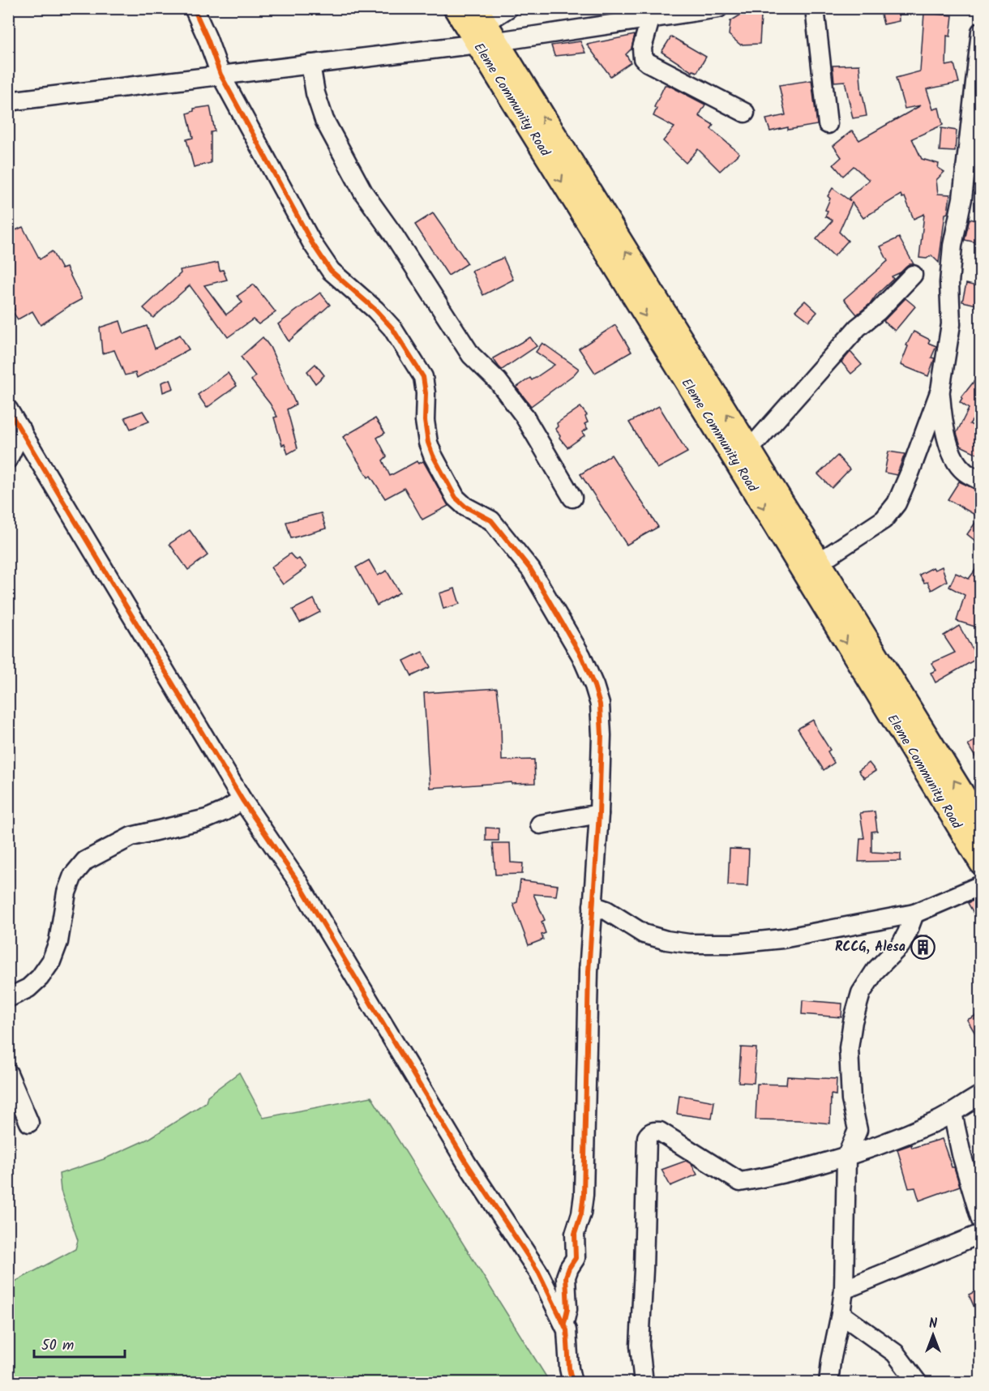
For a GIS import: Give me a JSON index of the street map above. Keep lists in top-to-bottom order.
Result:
{
  "streets": {
    "main road": ["Eleme Community Road"]
  },
  "places": {
    "building": ["RCCG, Alesa"]
  },
  "scale_bar": "50 m",
  "north": "top"
}
